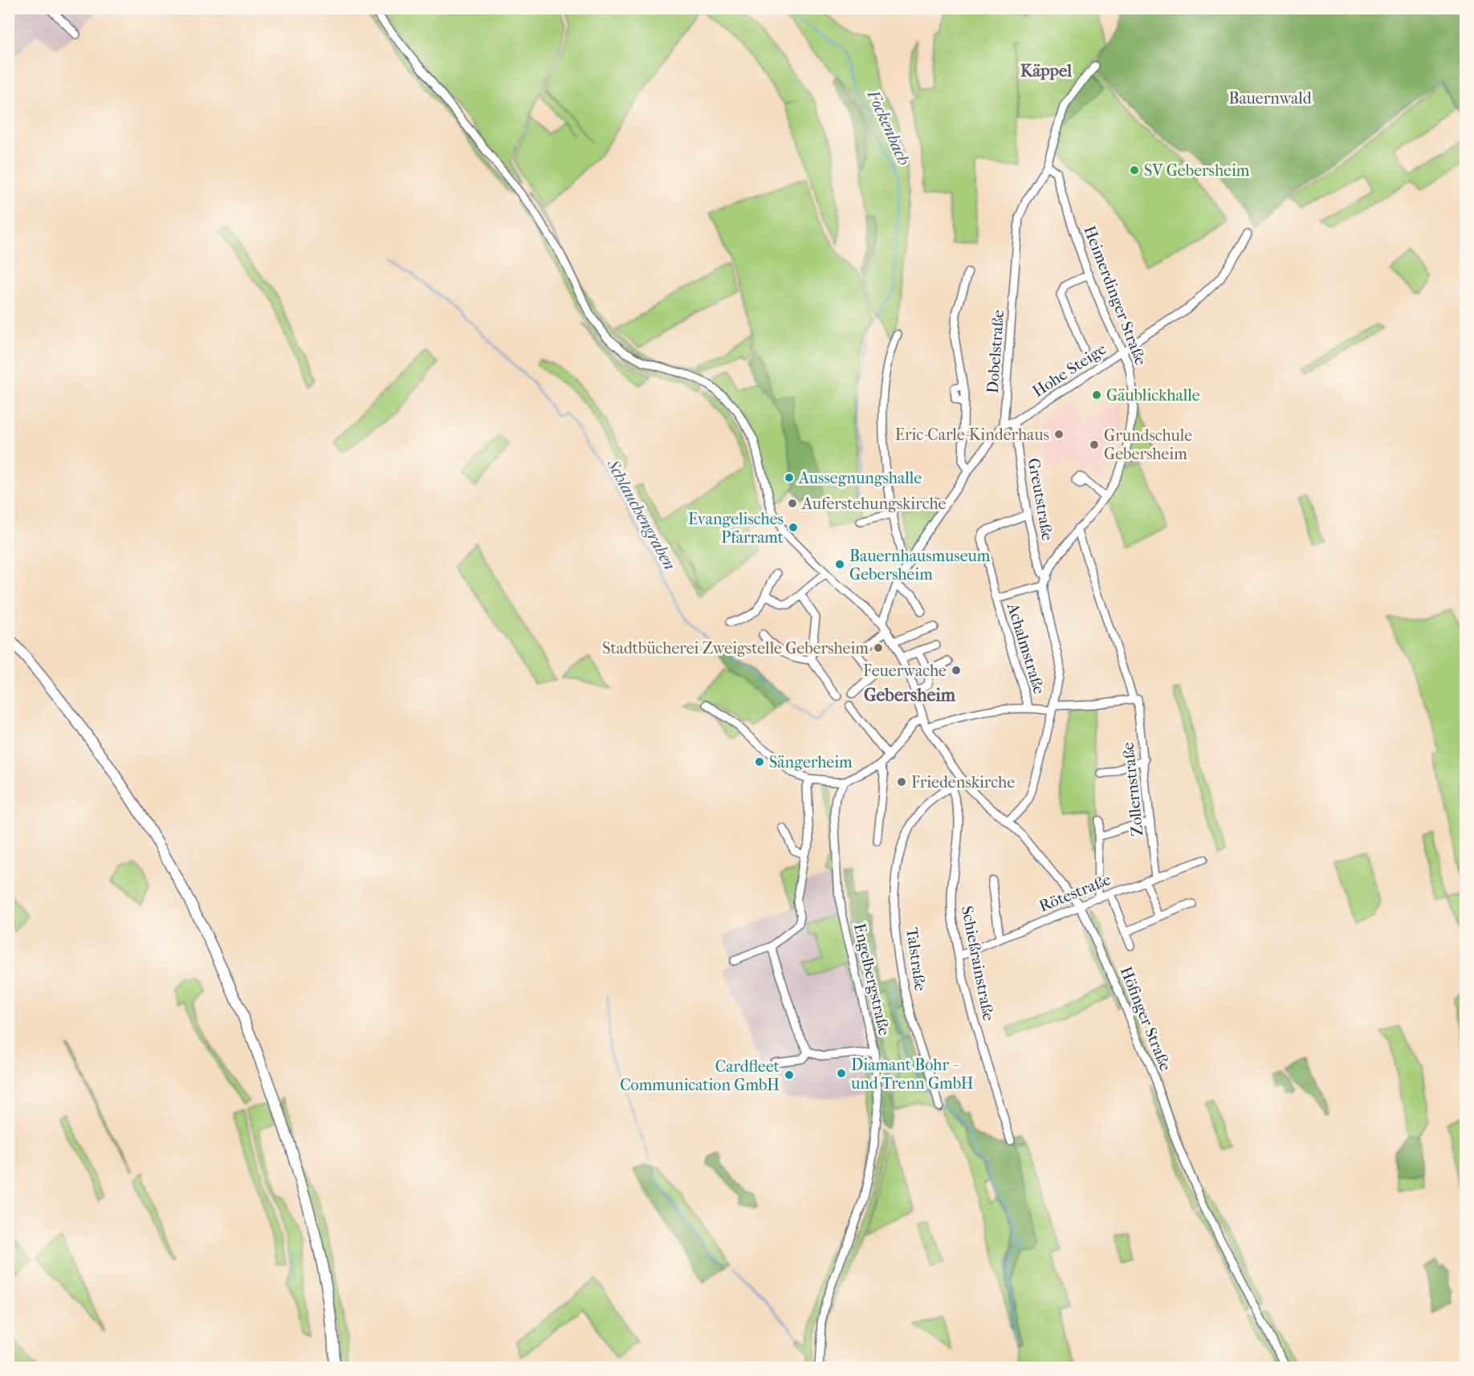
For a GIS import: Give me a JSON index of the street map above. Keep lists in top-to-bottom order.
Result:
{
  "streets": {
    "street": [
      "Heimerdinger Straße",
      "Dobelstraße",
      "Hohe Steige",
      "Greutstraße",
      "Achalmstraße",
      "Zollernstraße",
      "Rötestraße",
      "Talstraße",
      "Schießrainstraße",
      "Engelbergstraße",
      "Höfinger Straße"
    ]
  },
  "crossings": [
    ["Heimerdinger Straße", "Dobelstraße"],
    ["Heimerdinger Straße", "Hohe Steige"],
    ["Heimerdinger Straße", "Greutstraße"],
    ["Heimerdinger Straße", "Achalmstraße"],
    ["Heimerdinger Straße", "Zollernstraße"],
    ["Dobelstraße", "Hohe Steige"],
    ["Hohe Steige", "Greutstraße"],
    ["Greutstraße", "Achalmstraße"],
    ["Zollernstraße", "Rötestraße"],
    ["Rötestraße", "Schießrainstraße"],
    ["Rötestraße", "Höfinger Straße"],
    ["Talstraße", "Schießrainstraße"],
    ["Talstraße", "Höfinger Straße"]
  ],
  "districts": ["Käppel", "Gebersheim"],
  "water": ["Fockenbach", "Schlauchengraben"],
  "parks": ["Bauernwald"],
  "places": [
    "SV Gebersheim",
    "Gäublickhalle",
    "Eric-Carle-Kinderhaus",
    "Grundschule Gebersheim",
    "Aussegnungshalle",
    "Auferstehungskirche",
    "Evangelisches Pfarramt",
    "Bauernhausmuseum Gebersheim",
    "Stadtbücherei Zweigstelle Gebersheim",
    "Feuerwache",
    "Sängerheim",
    "Friedenskirche",
    "Diamant Bohr - und Trenn GmbH",
    "Cardfleet Communication GmbH"
  ]
}
